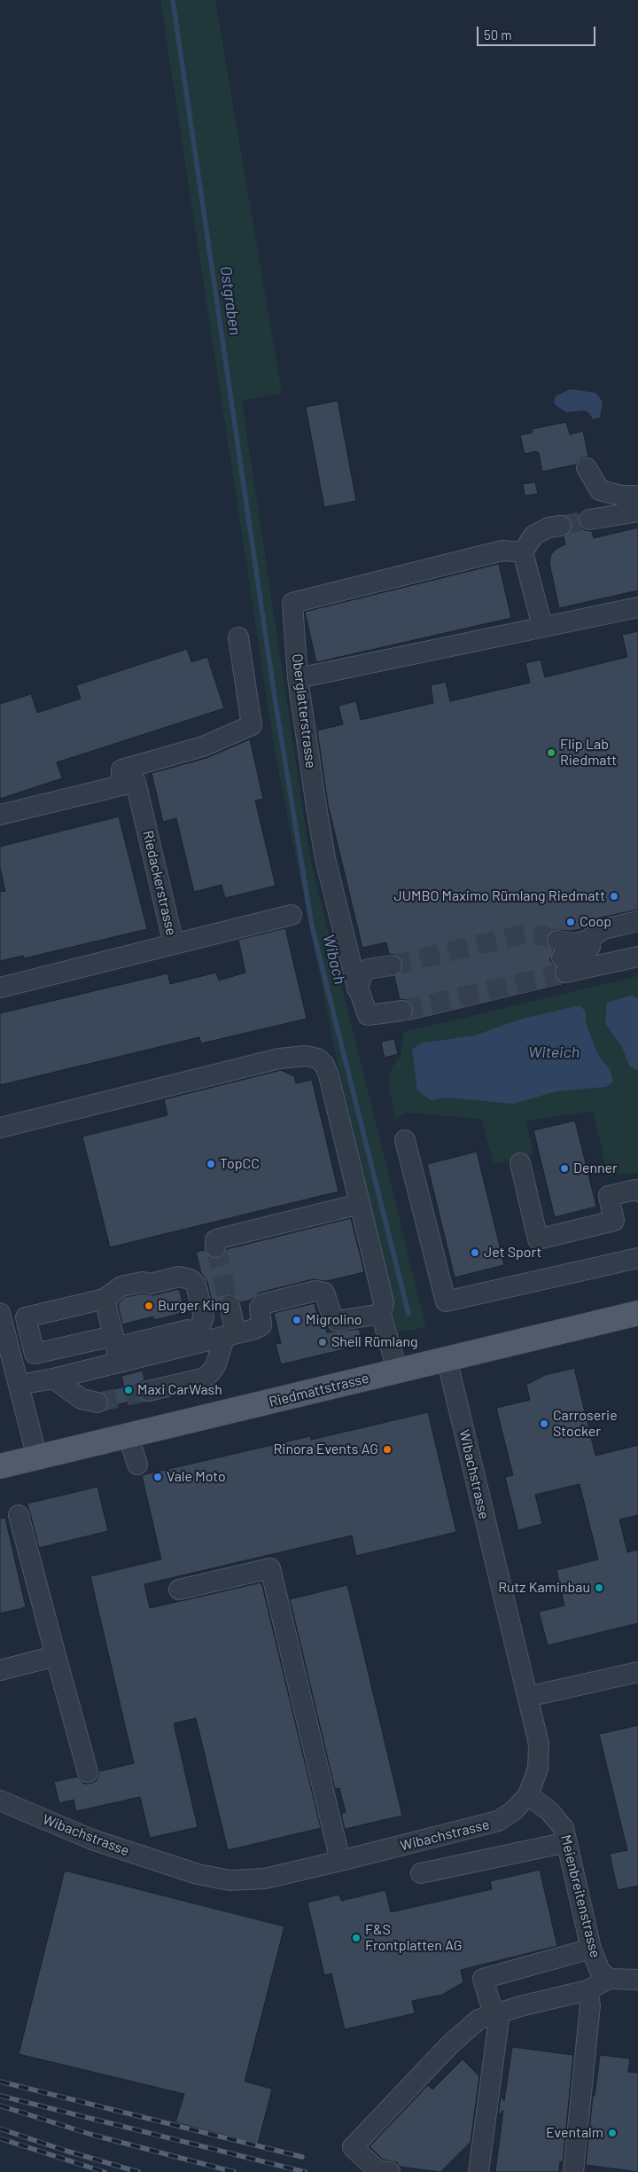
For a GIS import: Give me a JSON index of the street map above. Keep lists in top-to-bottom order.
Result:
{
  "streets": {
    "main road": ["Riedmattstrasse"],
    "street": [
      "Oberglatterstrasse",
      "Riedackerstrasse",
      "Wibachstrasse",
      "Meienbreitenstrasse"
    ]
  },
  "crossings": [
    ["Riedmattstrasse", "Wibachstrasse"],
    ["Wibachstrasse", "Meienbreitenstrasse"]
  ],
  "water": ["Ostgraben", "Wibach", "Witeich"],
  "places": [
    "Flip Lab Riedmatt",
    "JUMBO Maximo Rümlang Riedmatt",
    "Coop",
    "TopCC",
    "Denner",
    "Jet Sport",
    "Burger King",
    "Migrolino",
    "Shell Rümlang",
    "Maxi CarWash",
    "Carroserie Stocker",
    "Rinora Events AG",
    "Vale Moto",
    "Rutz Kaminbau",
    "F&S Frontplatten AG",
    "Eventalm"
  ],
  "scale_bar": "50 m"
}
